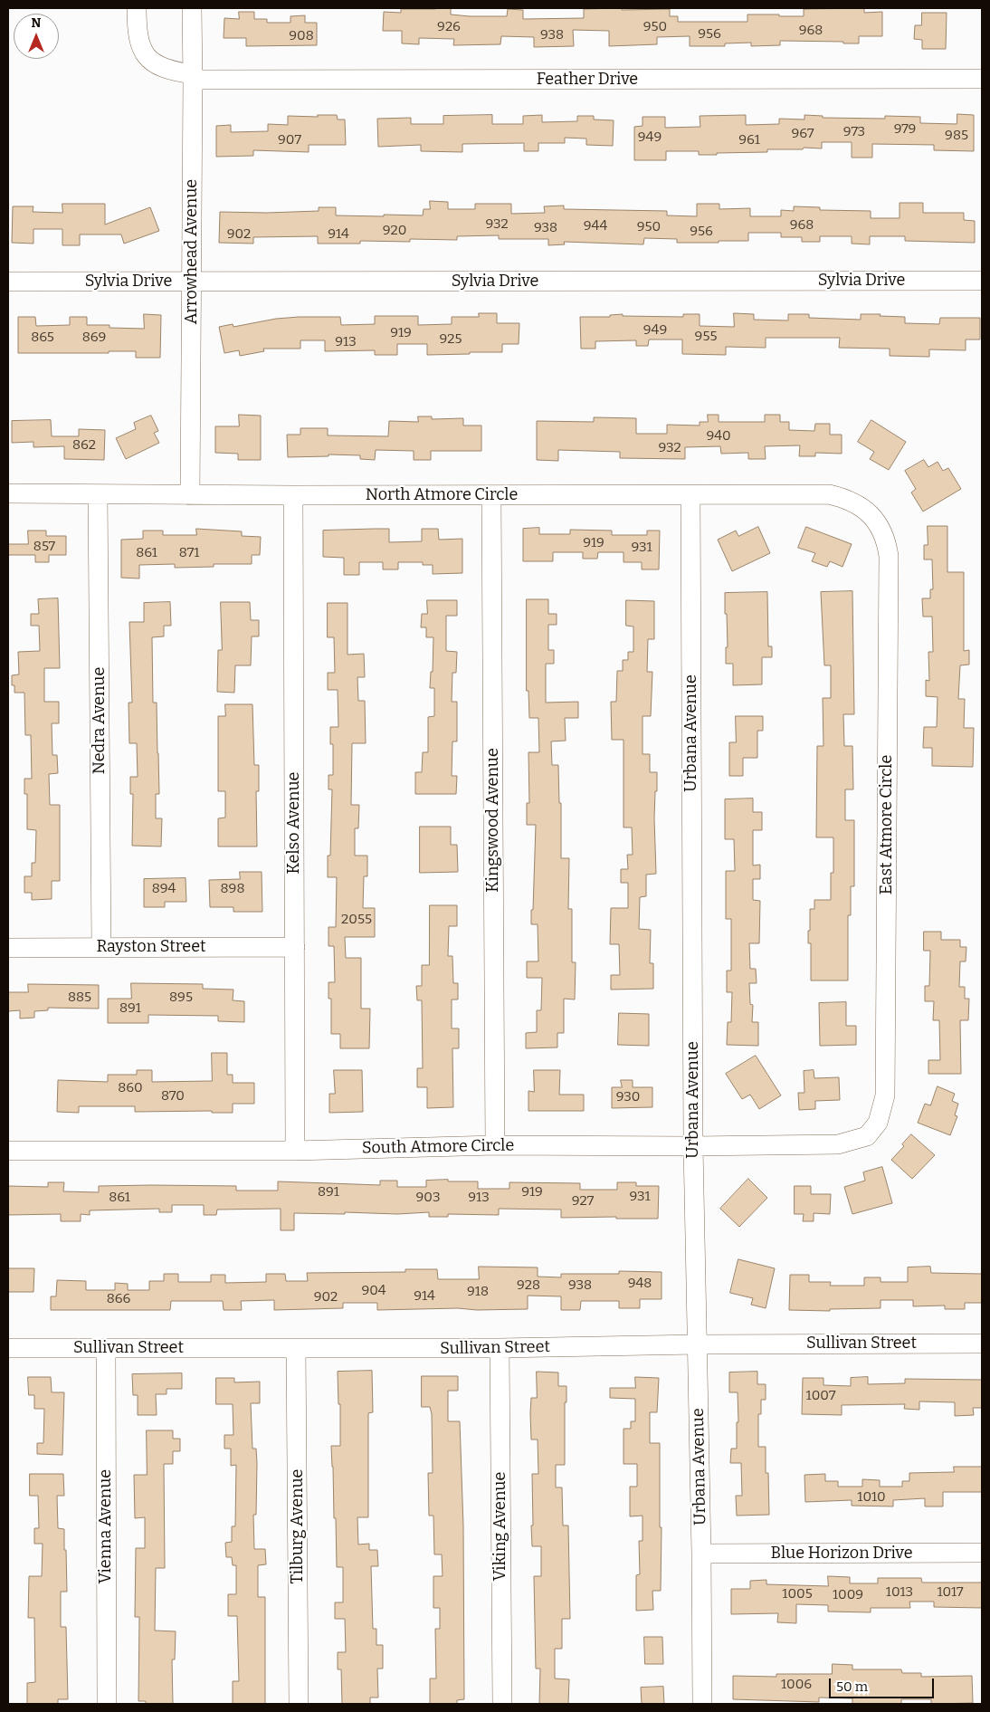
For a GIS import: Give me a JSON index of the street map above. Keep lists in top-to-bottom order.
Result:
{
  "streets": {
    "street": [
      "Feather Drive",
      "Arrowhead Avenue",
      "Sylvia Drive",
      "North Atmore Circle",
      "Nedra Avenue",
      "Urbana Avenue",
      "Kingswood Avenue",
      "Kelso Avenue",
      "East Atmore Circle",
      "Rayston Street",
      "South Atmore Circle",
      "Sullivan Street",
      "Vienna Avenue",
      "Tilburg Avenue",
      "Viking Avenue",
      "Blue Horizon Drive"
    ]
  },
  "crossings": [
    ["Feather Drive", "Arrowhead Avenue"],
    ["Arrowhead Avenue", "Sylvia Drive"],
    ["Arrowhead Avenue", "North Atmore Circle"],
    ["North Atmore Circle", "Nedra Avenue"],
    ["North Atmore Circle", "Urbana Avenue"],
    ["North Atmore Circle", "Kingswood Avenue"],
    ["North Atmore Circle", "Kelso Avenue"],
    ["North Atmore Circle", "East Atmore Circle"],
    ["Nedra Avenue", "Rayston Street"],
    ["Urbana Avenue", "South Atmore Circle"],
    ["Urbana Avenue", "Sullivan Street"],
    ["Urbana Avenue", "Blue Horizon Drive"],
    ["Kingswood Avenue", "South Atmore Circle"],
    ["Kelso Avenue", "Rayston Street"],
    ["Kelso Avenue", "South Atmore Circle"],
    ["East Atmore Circle", "South Atmore Circle"],
    ["Sullivan Street", "Vienna Avenue"],
    ["Sullivan Street", "Tilburg Avenue"],
    ["Sullivan Street", "Viking Avenue"]
  ],
  "house_numbers": [
    "926",
    "950",
    "968",
    "956",
    "938",
    "908",
    "979",
    "973",
    "967",
    "985",
    "949",
    "907",
    "961",
    "932",
    "968",
    "944",
    "950",
    "938",
    "920",
    "956",
    "902",
    "914",
    "949",
    "919",
    "955",
    "865",
    "869",
    "925",
    "913",
    "940",
    "862",
    "932",
    "919",
    "857",
    "931",
    "861",
    "871",
    "894",
    "898",
    "2055",
    "885",
    "895",
    "891",
    "860",
    "870",
    "930",
    "891",
    "919",
    "931",
    "861",
    "903",
    "913",
    "927",
    "948",
    "928",
    "938",
    "904",
    "918",
    "914",
    "902",
    "866",
    "1007",
    "1010",
    "1013",
    "1017",
    "1005",
    "1009",
    "1006"
  ],
  "scale_bar": "50 m",
  "north": "top"
}
